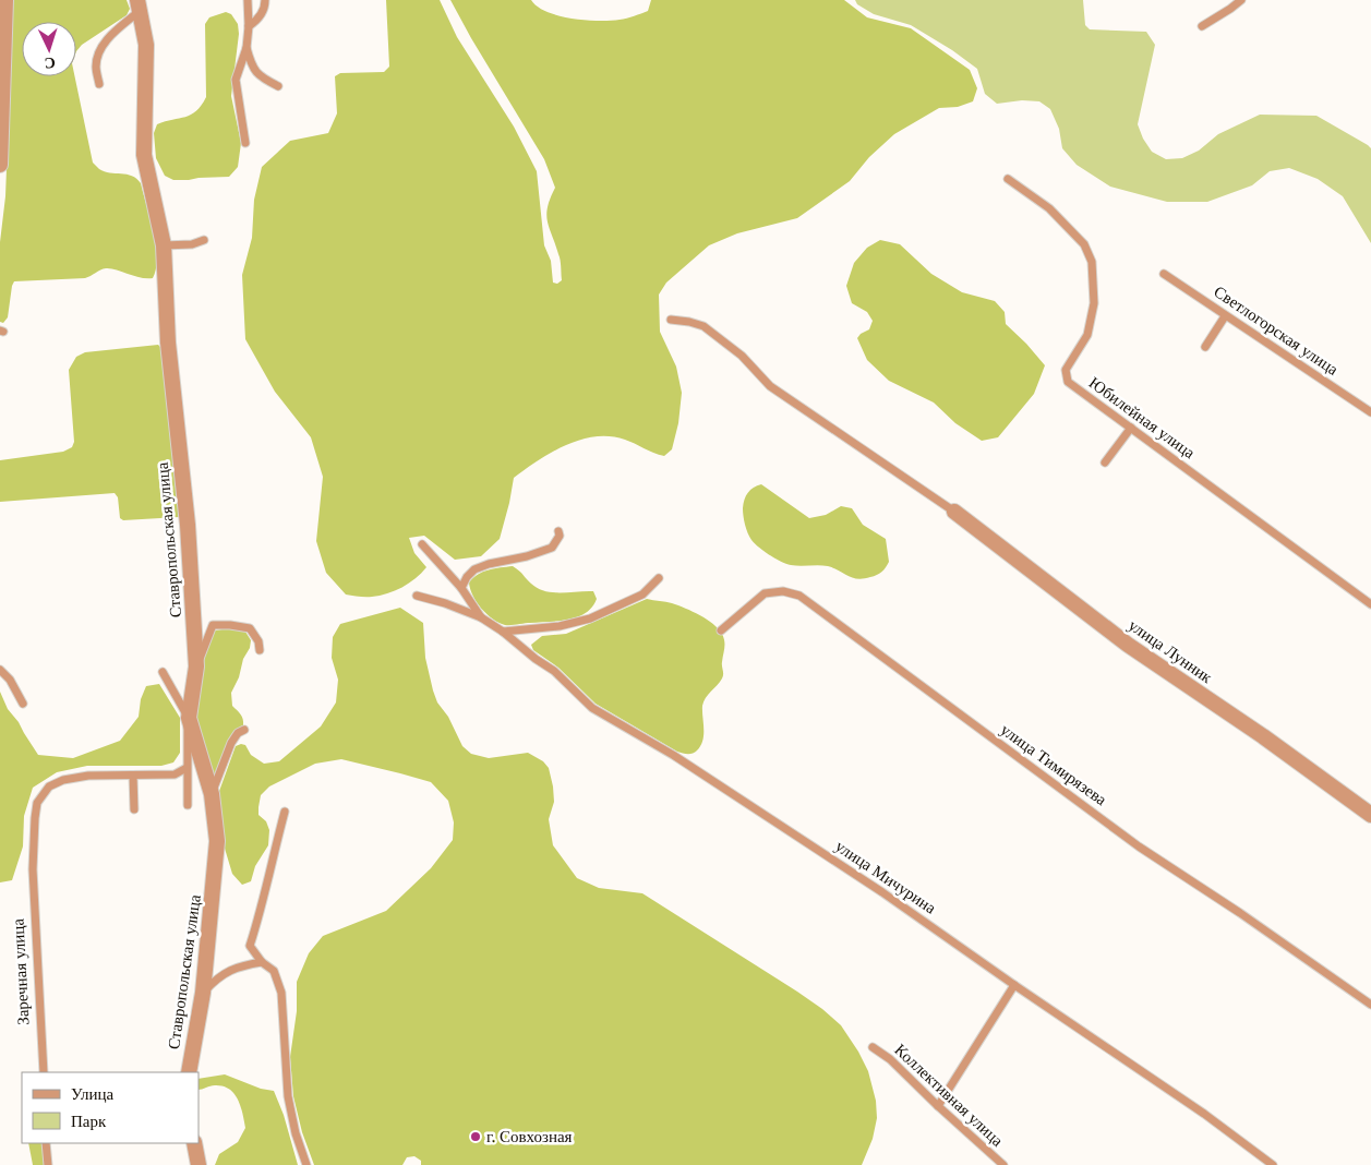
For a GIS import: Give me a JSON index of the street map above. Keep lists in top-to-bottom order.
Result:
{
  "streets": {
    "street": ["Ставропольская улица", "улица Лунник"],
    "lane": [
      "Светлогорская улица",
      "Юбилейная улица",
      "улица Тимирязева",
      "улица Мичурина",
      "Заречная улица",
      "Коллективная улица"
    ]
  },
  "places": ["г. Совхозная"],
  "legend": ["Улица", "Парк"],
  "north": "bottom"
}
